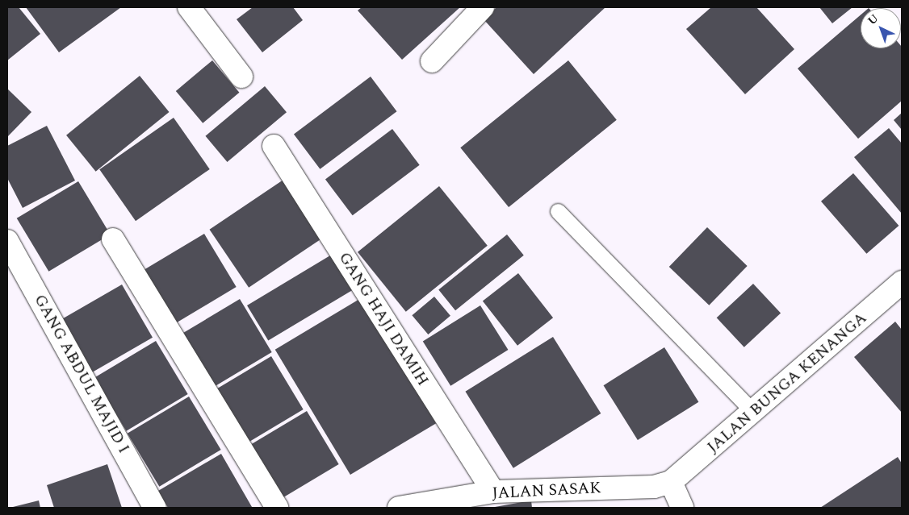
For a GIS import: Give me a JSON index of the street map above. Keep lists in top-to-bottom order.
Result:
{
  "streets": {
    "street": [
      "GANG HAJI DAMIH",
      "GANG ABDUL MAJID I",
      "JALAN BUNGA KENANGA",
      "JALAN SASAK"
    ]
  },
  "crossings": [
    ["GANG HAJI DAMIH", "JALAN SASAK"],
    ["JALAN BUNGA KENANGA", "JALAN SASAK"]
  ],
  "north": "top left"
}
